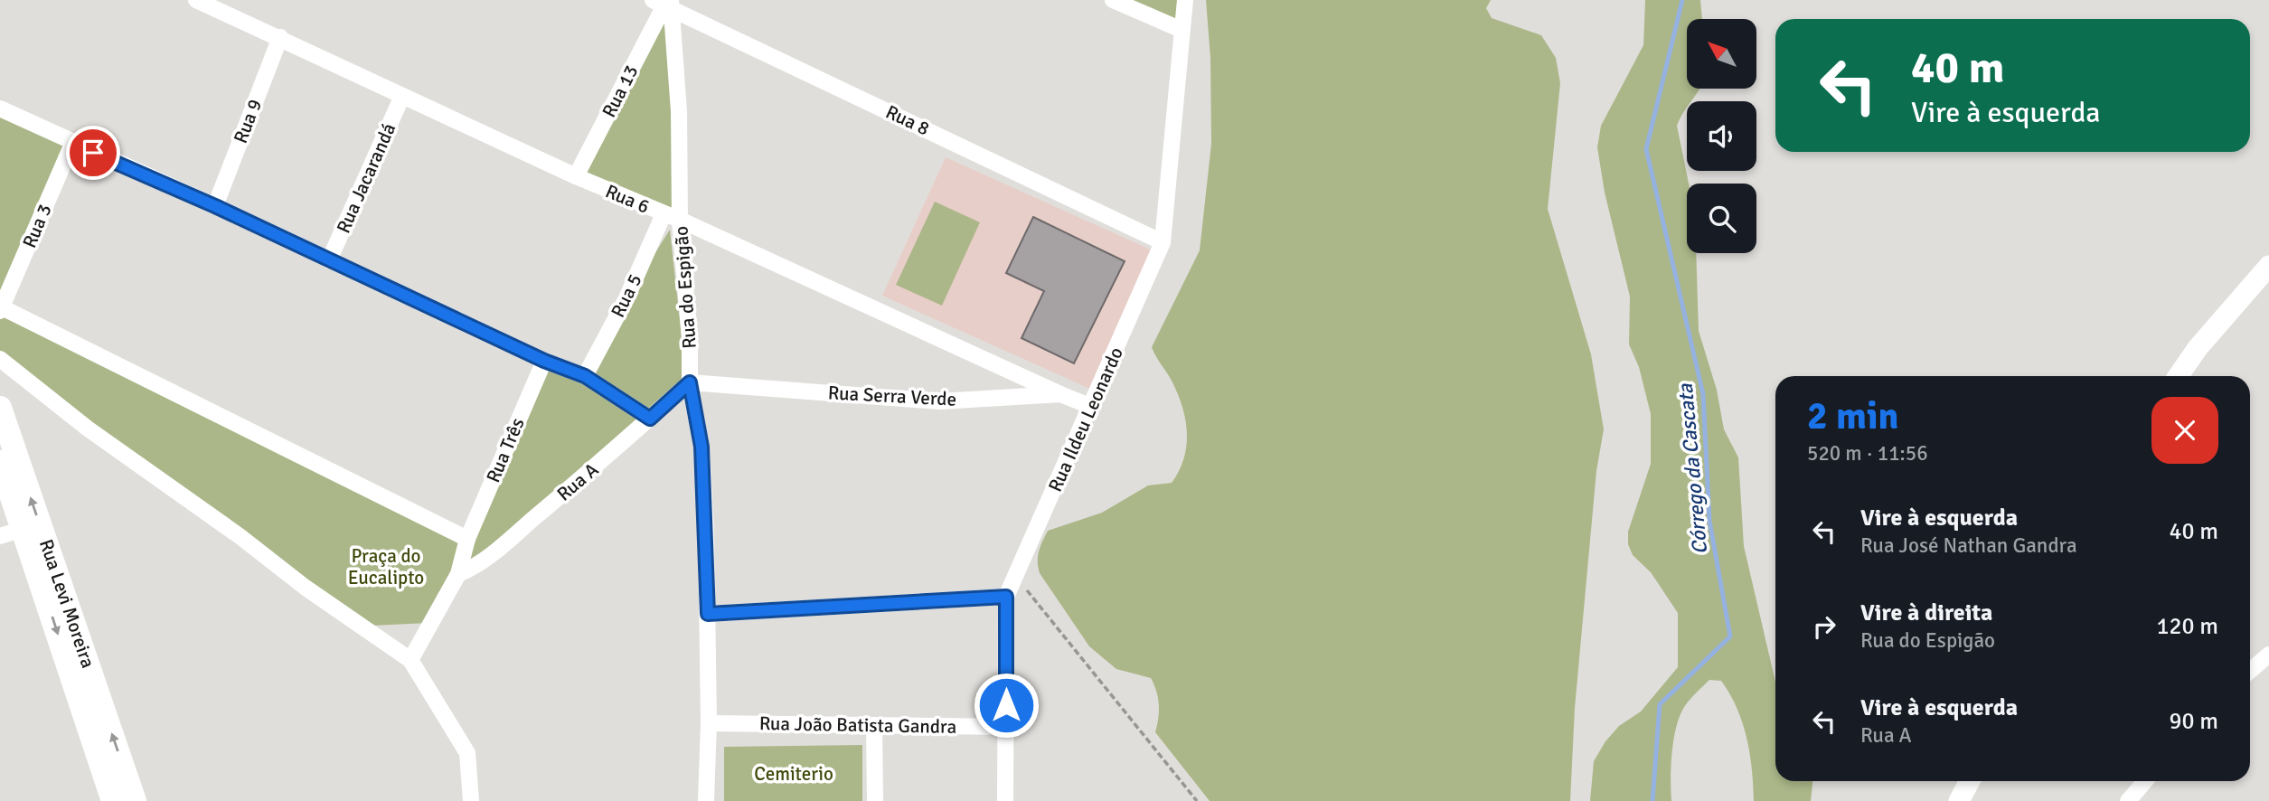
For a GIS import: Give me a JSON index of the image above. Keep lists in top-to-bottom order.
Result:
{
  "streets": {
    "main road": ["Rua Levi Moreira"],
    "street": [
      "Rua 13",
      "Rua 8",
      "Rua 9",
      "Rua Jacarandá",
      "Rua 6",
      "Rua 3",
      "Rua do Espigão",
      "Rua 5",
      "Rua Serra Verde",
      "Rua Ildeu Leonardo",
      "Rua Três",
      "Rua A",
      "Rua João Batista Gandra"
    ]
  },
  "crossings": [
    ["Rua 13", "Rua 8"],
    ["Rua 13", "Rua 6"],
    ["Rua 13", "Rua do Espigão"],
    ["Rua 8", "Rua do Espigão"],
    ["Rua 8", "Rua Ildeu Leonardo"],
    ["Rua 9", "Rua 6"],
    ["Rua Jacarandá", "Rua 6"],
    ["Rua 6", "Rua do Espigão"],
    ["Rua 6", "Rua 5"],
    ["Rua 6", "Rua Serra Verde"],
    ["Rua do Espigão", "Rua Serra Verde"],
    ["Rua do Espigão", "Rua A"],
    ["Rua do Espigão", "Rua João Batista Gandra"],
    ["Rua Serra Verde", "Rua Ildeu Leonardo"],
    ["Rua Serra Verde", "Rua A"]
  ],
  "water": ["Córrego da Cascata"],
  "parks": ["Praça do Eucalipto", "Cemiterio"],
  "north": "top left",
  "page": {
    "turn": ["40 m", "Vire à esquerda"],
    "heading": ["2 min", "520 m · 11:56"],
    "list": [
      {
        "name": "Vire à esquerda",
        "note": "Rua José Nathan Gandra",
        "value": "40 m"
      },
      {
        "name": "Vire à direita",
        "note": "Rua do Espigão",
        "value": "120 m"
      },
      {
        "name": "Vire à esquerda",
        "note": "Rua A",
        "value": "90 m"
      }
    ]
  }
}
